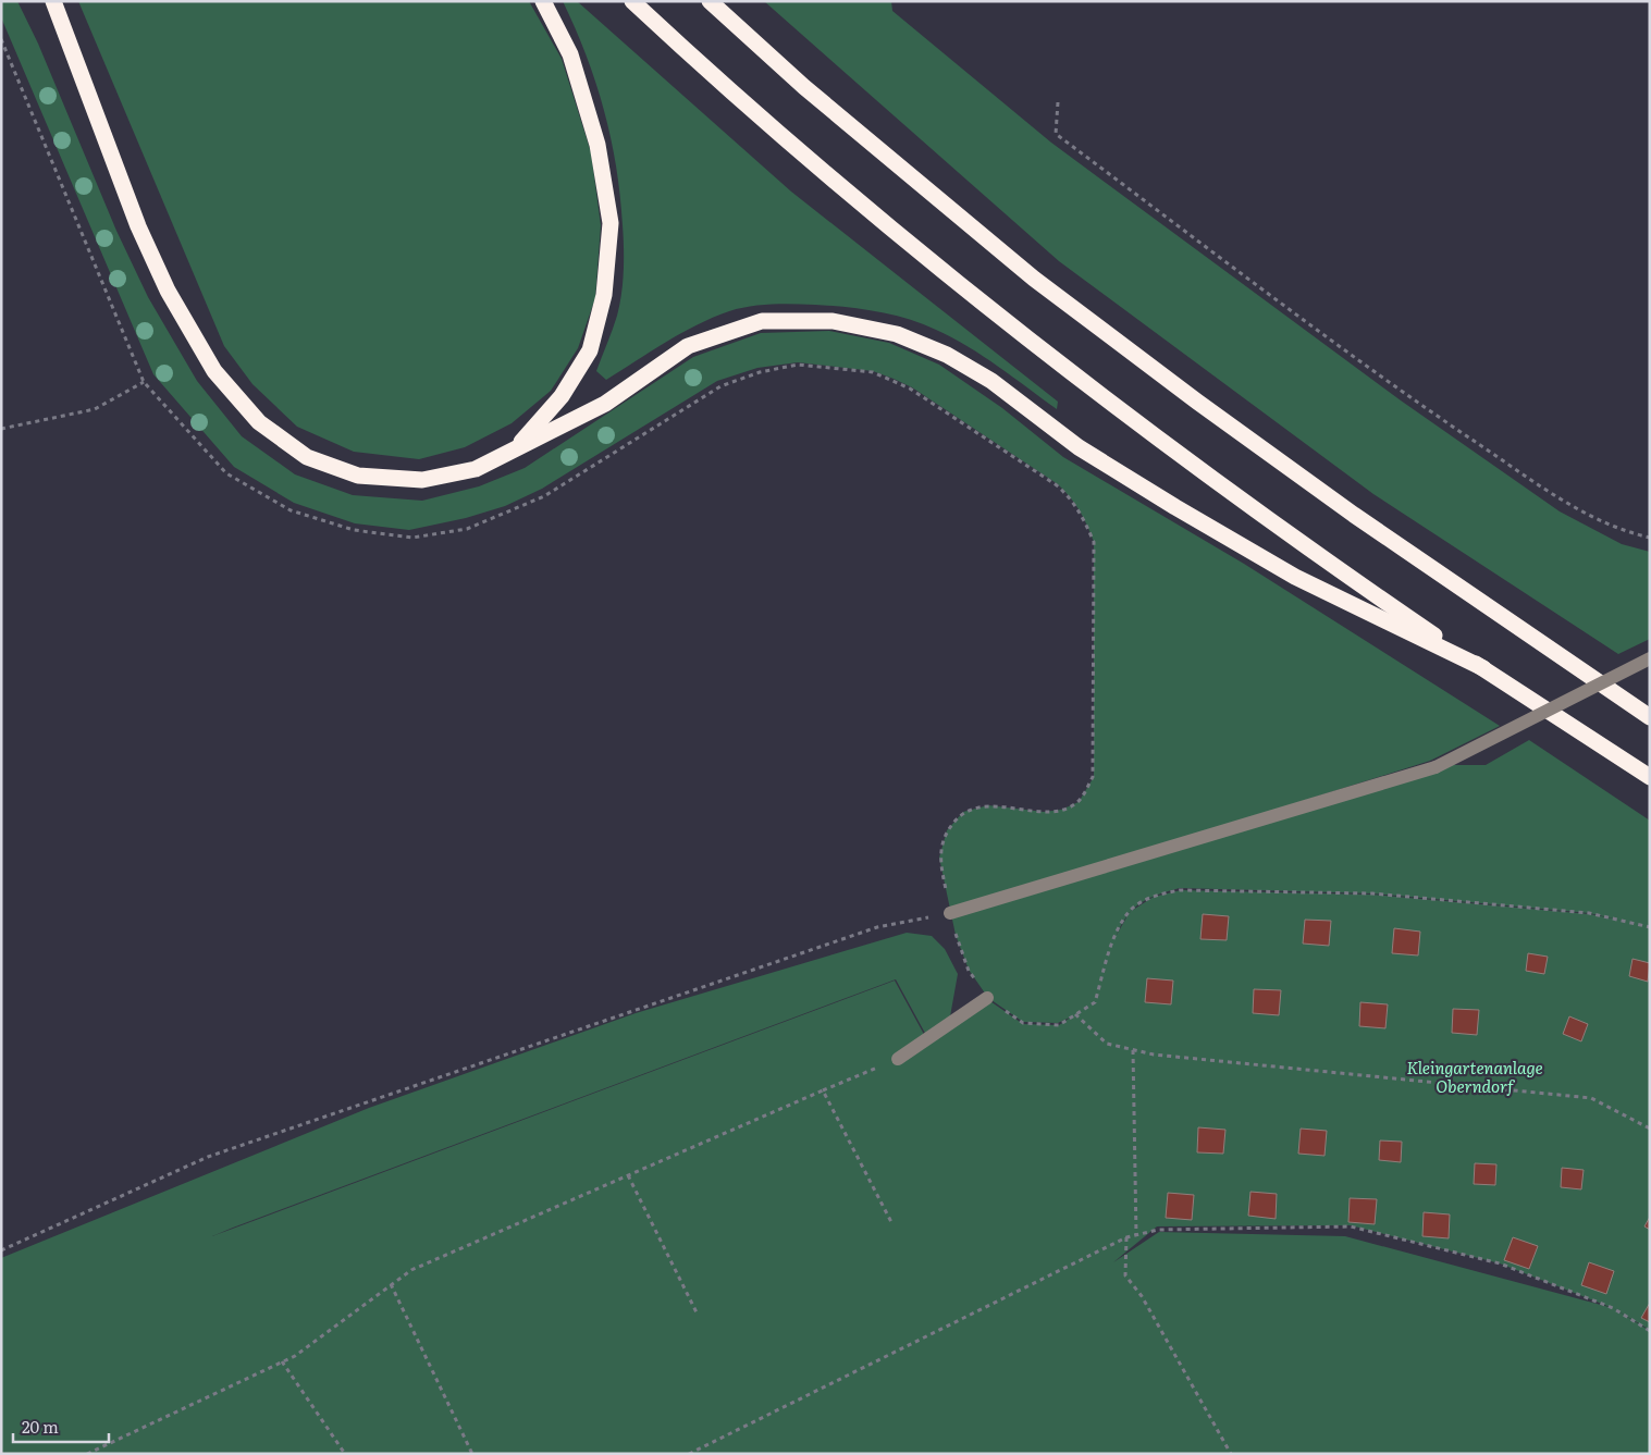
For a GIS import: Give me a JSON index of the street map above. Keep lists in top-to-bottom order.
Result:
{
  "parks": ["Kleingartenanlage Oberndorf"],
  "scale_bar": "20 m"
}
